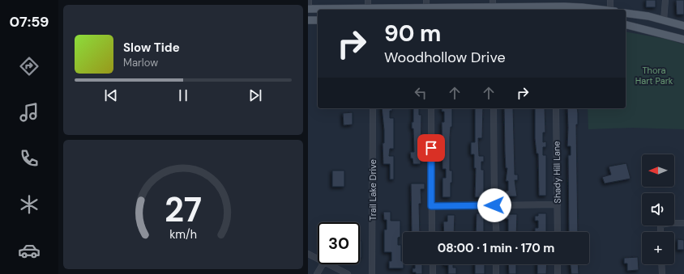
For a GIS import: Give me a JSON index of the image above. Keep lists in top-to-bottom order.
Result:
{
  "streets": {
    "street": ["Shady Hill Lane", "Trail Lake Drive"]
  },
  "parks": ["Thora Hart Park"],
  "north": "left",
  "page": {
    "tabs": "07:59",
    "turn": ["90 m", "Woodhollow Drive"],
    "song": ["Slow Tide", "Marlow"],
    "map_buttons": "+",
    "limit": "30",
    "trip": "08:00 · 1 min · 170 m",
    "gauge": ["27", "km/h"]
  }
}
